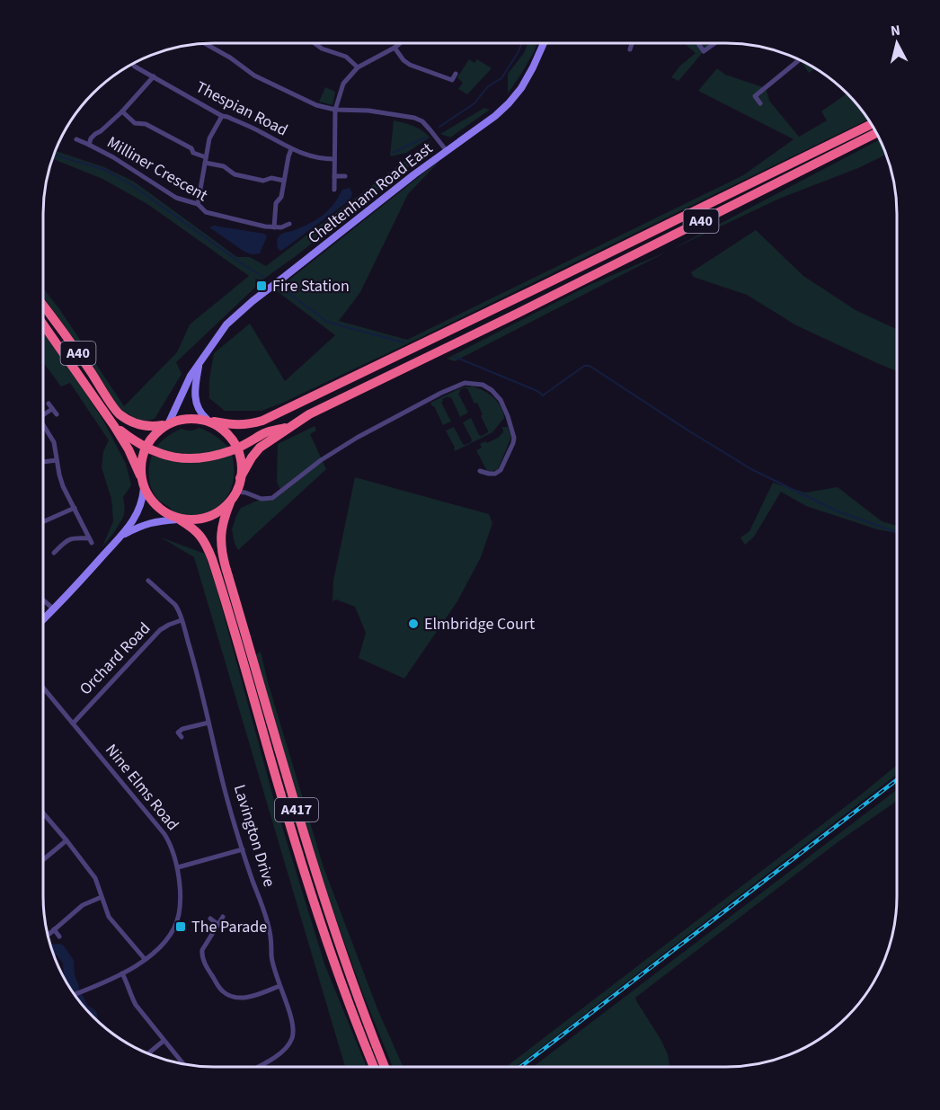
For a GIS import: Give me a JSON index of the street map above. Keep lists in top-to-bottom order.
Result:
{
  "streets": {
    "highway": ["A40", "A417"],
    "main road": ["Cheltenham Road East"],
    "street": [
      "Thespian Road",
      "Milliner Crescent",
      "Orchard Road",
      "Nine Elms Road",
      "Lavington Drive"
    ]
  },
  "crossings": [
    ["Thespian Road", "Milliner Crescent"],
    ["Cheltenham Road East", "A40"],
    ["A40", "A417"],
    ["Orchard Road", "Nine Elms Road"],
    ["Orchard Road", "Lavington Drive"]
  ],
  "places": {
    "transit": ["Fire Station", "The Parade"],
    "other": ["Elmbridge Court"]
  },
  "north": "top"
}
